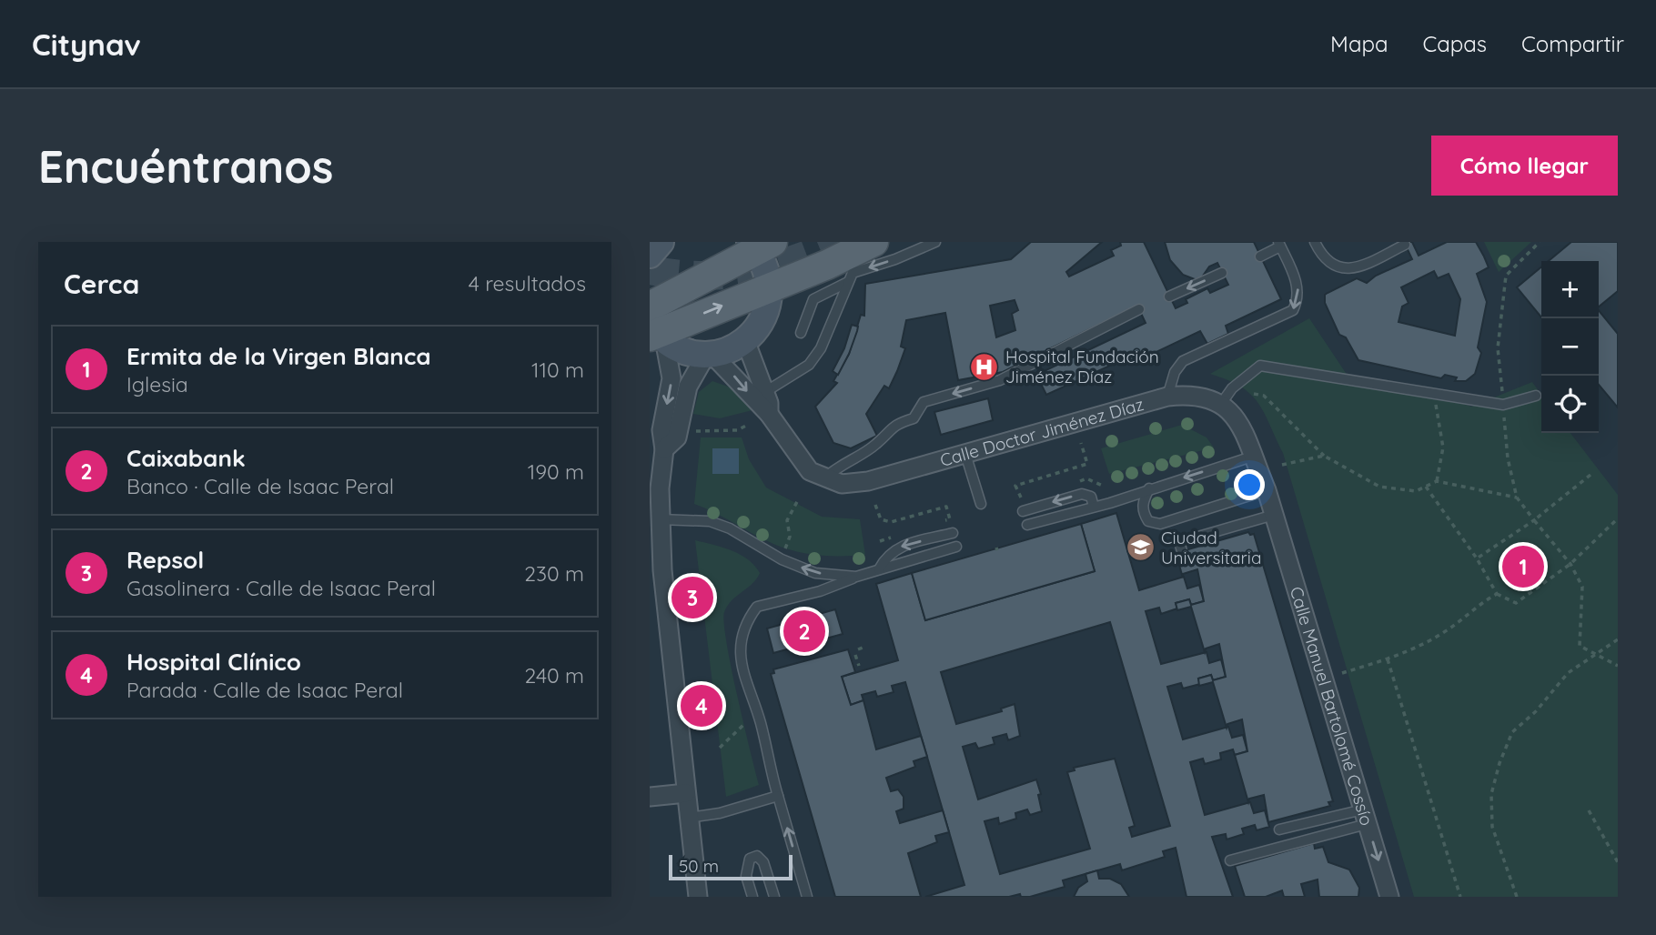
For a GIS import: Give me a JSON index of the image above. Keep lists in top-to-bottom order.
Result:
{
  "streets": {
    "street": ["Calle Doctor Jiménez Díaz", "Calle Manuel Bartolomé Cossío"]
  },
  "places": {
    "hospital": ["Hospital Fundación Jiménez Díaz"],
    "school or university": ["Ciudad Universitaria"]
  },
  "scale_bar": "50 m",
  "page": {
    "header": "Citynav",
    "nav": ["Mapa", "Capas", "Compartir"],
    "buttons": "Cómo llegar",
    "title": "Encuéntranos",
    "heading": ["Cerca", "4 resultados"],
    "map_buttons": ["+", "−"],
    "list": [
      {
        "mark": "1",
        "name": "Ermita de la Virgen Blanca",
        "note": "Iglesia",
        "value": "110 m"
      },
      {
        "mark": "2",
        "name": "Caixabank",
        "note": "Banco · Calle de Isaac Peral",
        "value": "190 m"
      },
      {
        "mark": "3",
        "name": "Repsol",
        "note": "Gasolinera · Calle de Isaac Peral",
        "value": "230 m"
      },
      {
        "mark": "4",
        "name": "Hospital Clínico",
        "note": "Parada · Calle de Isaac Peral",
        "value": "240 m"
      }
    ],
    "pins": [
      "1",
      "3",
      "2",
      "4"
    ],
    "scale": "50 m"
  }
}
